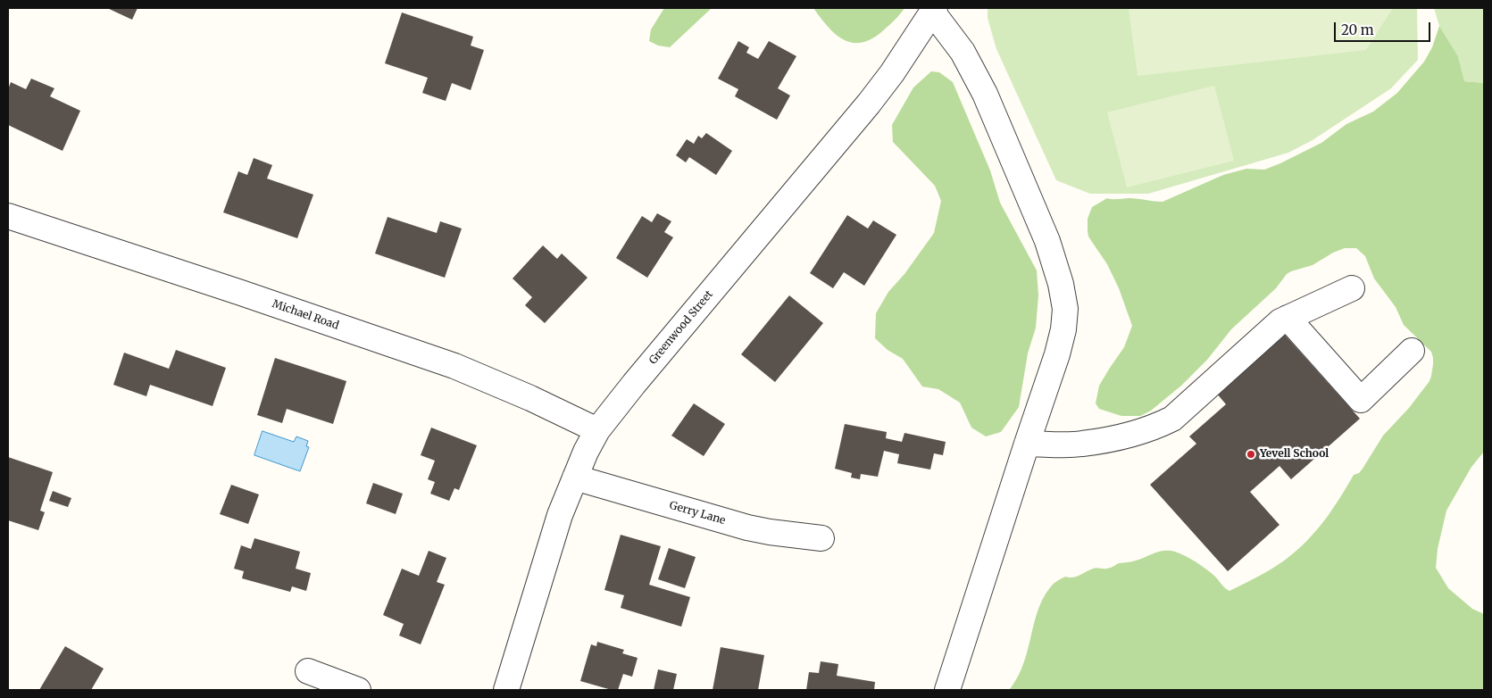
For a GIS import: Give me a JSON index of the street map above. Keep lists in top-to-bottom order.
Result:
{
  "streets": {
    "street": ["Michael Road", "Greenwood Street", "Gerry Lane"]
  },
  "crossings": [
    ["Michael Road", "Greenwood Street"],
    ["Greenwood Street", "Gerry Lane"]
  ],
  "places": ["Yevell School"],
  "scale_bar": "20 m"
}
